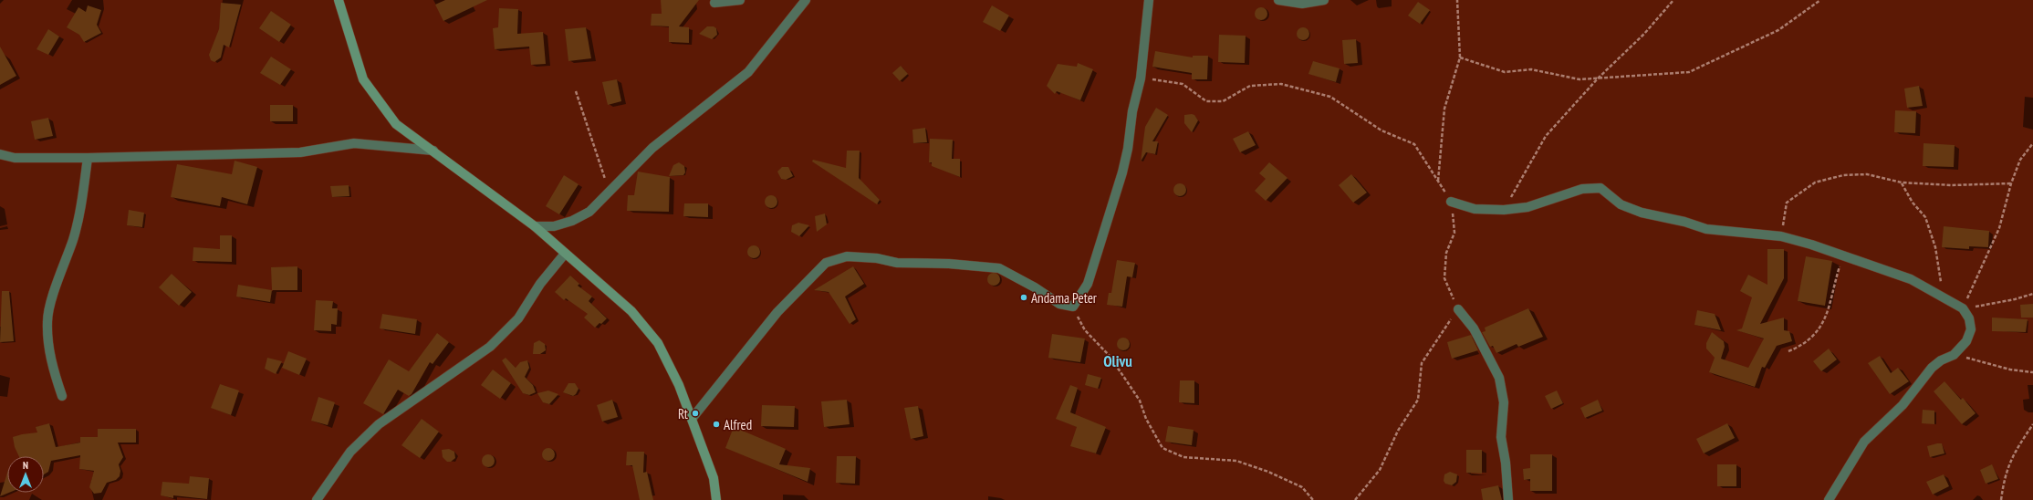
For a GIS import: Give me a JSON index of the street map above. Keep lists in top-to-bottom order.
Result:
{
  "districts": ["Olivu"],
  "places": ["Andama Peter", "Rt", "Alfred"],
  "north": "top"
}
